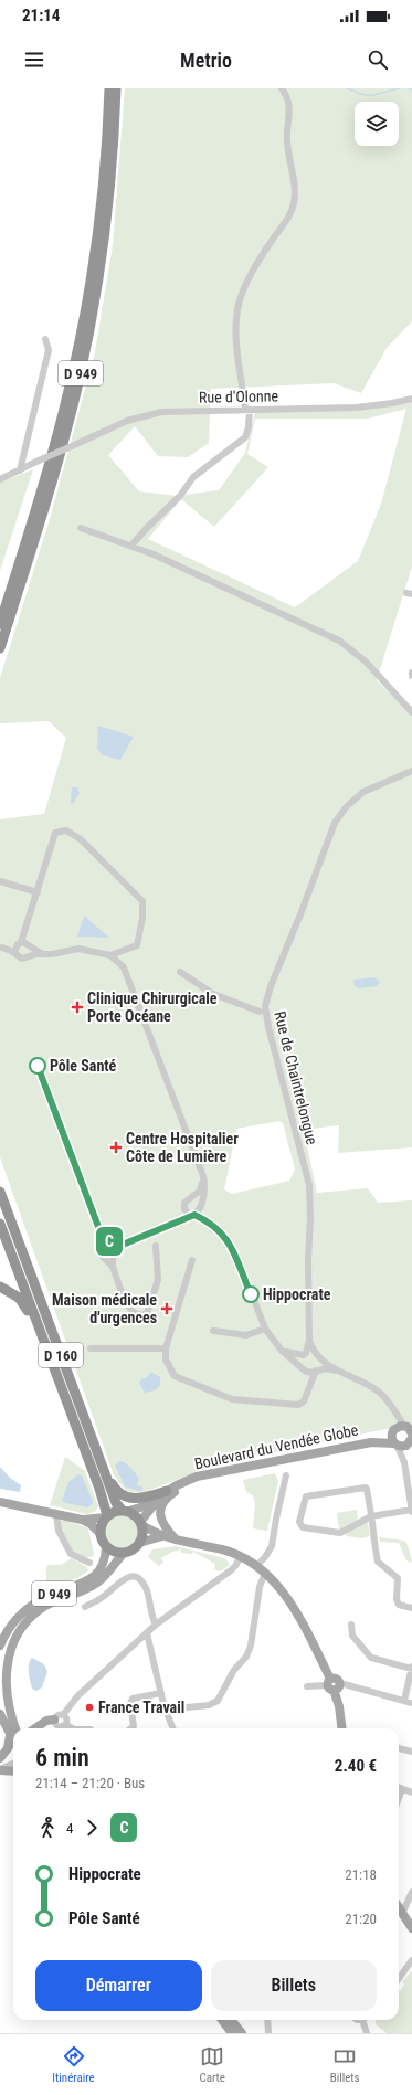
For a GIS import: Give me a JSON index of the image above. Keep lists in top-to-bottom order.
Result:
{
  "streets": {
    "highway": ["D 949", "D 160"],
    "main road": ["Boulevard du Vendée Globe"],
    "street": ["Rue d'Olonne", "Rue de Chaintrelongue"]
  },
  "crossings": [
    ["D 949", "D 160"],
    ["D 949", "Boulevard du Vendée Globe"],
    ["D 160", "Boulevard du Vendée Globe"]
  ],
  "places": {
    "health": ["Clinique Chirurgicale Porte Océane", "Centre Hospitalier Côte de Lumière", "Maison médicale d'urgences"],
    "other": ["Pôle Santé", "Hippocrate", "France Travail"]
  },
  "lines": ["bus line C"],
  "page": {
    "status": "21:14",
    "header": "Metrio",
    "on_map": "C",
    "heading": ["6 min", "21:14 – 21:20 · Bus", "2.40 €"],
    "legs": ["4", "C"],
    "list": [
      {
        "name": "Hippocrate",
        "value": "21:18"
      },
      {
        "name": "Pôle Santé",
        "value": "21:20"
      }
    ],
    "buttons": ["Démarrer", "Billets"],
    "tabs": ["Itinéraire", "Carte", "Billets"]
  }
}
